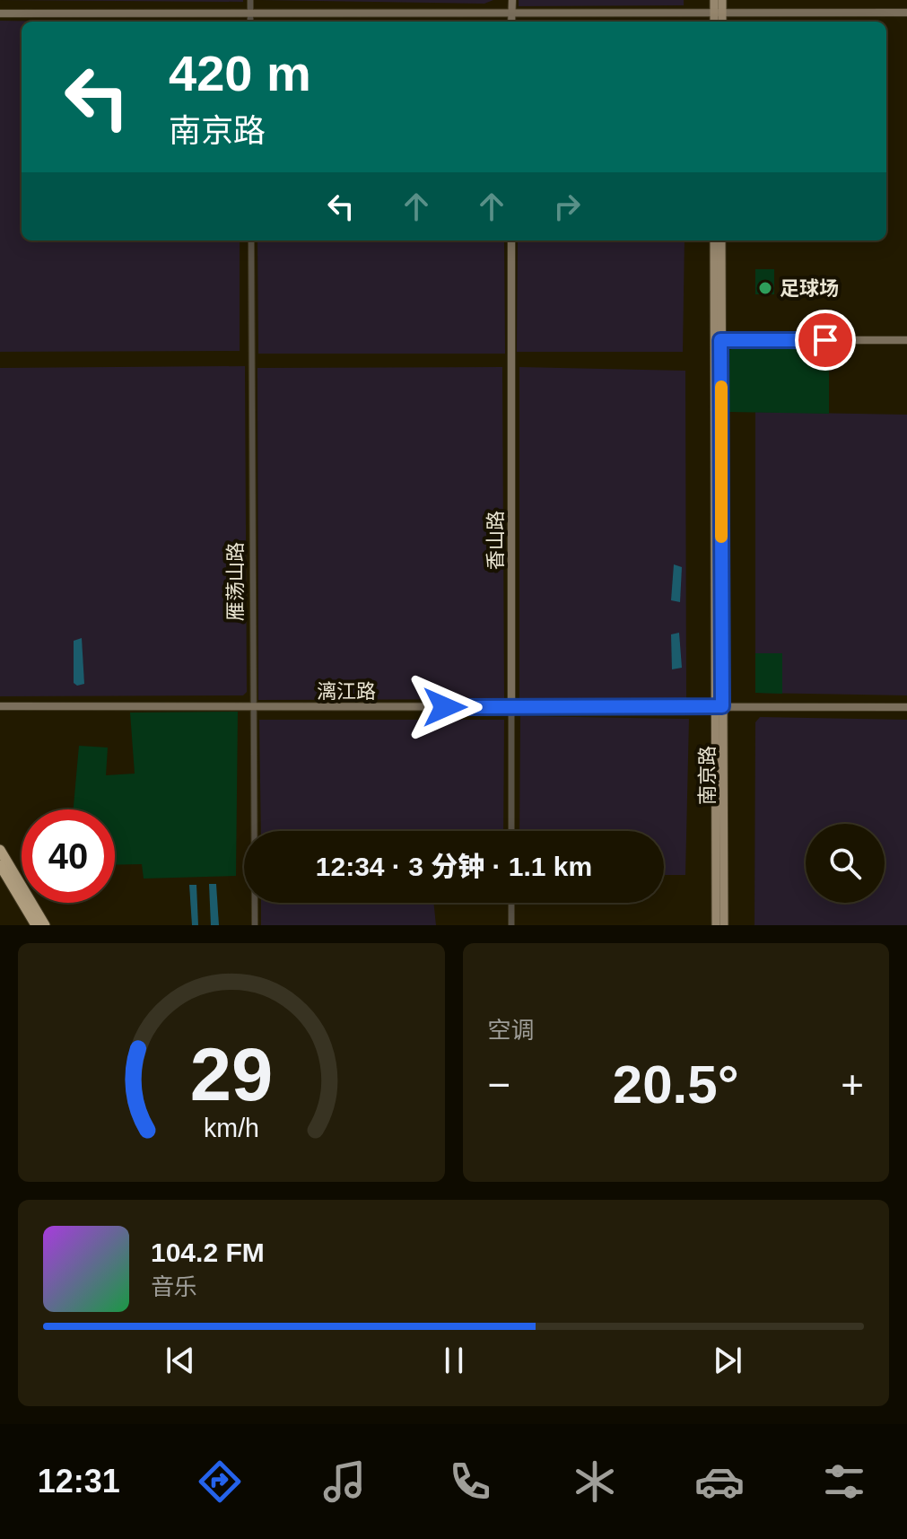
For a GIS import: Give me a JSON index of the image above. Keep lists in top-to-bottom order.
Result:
{
  "streets": {
    "main road": ["南京路"],
    "street": ["香山路", "雁荡山路", "漓江路"]
  },
  "crossings": [
    ["香山路", "漓江路"],
    ["雁荡山路", "漓江路"],
    ["漓江路", "南京路"]
  ],
  "places": ["足球场"],
  "page": {
    "turn": ["420 m", "南京路"],
    "limit": "40",
    "trip": "12:34 · 3 分钟 · 1.1 km",
    "tile": "空调",
    "heat": ["−", "20.5°", "+"],
    "song": ["104.2 FM", "音乐"],
    "tabs": "12:31",
    "gauge": ["29", "km/h"]
  }
}
